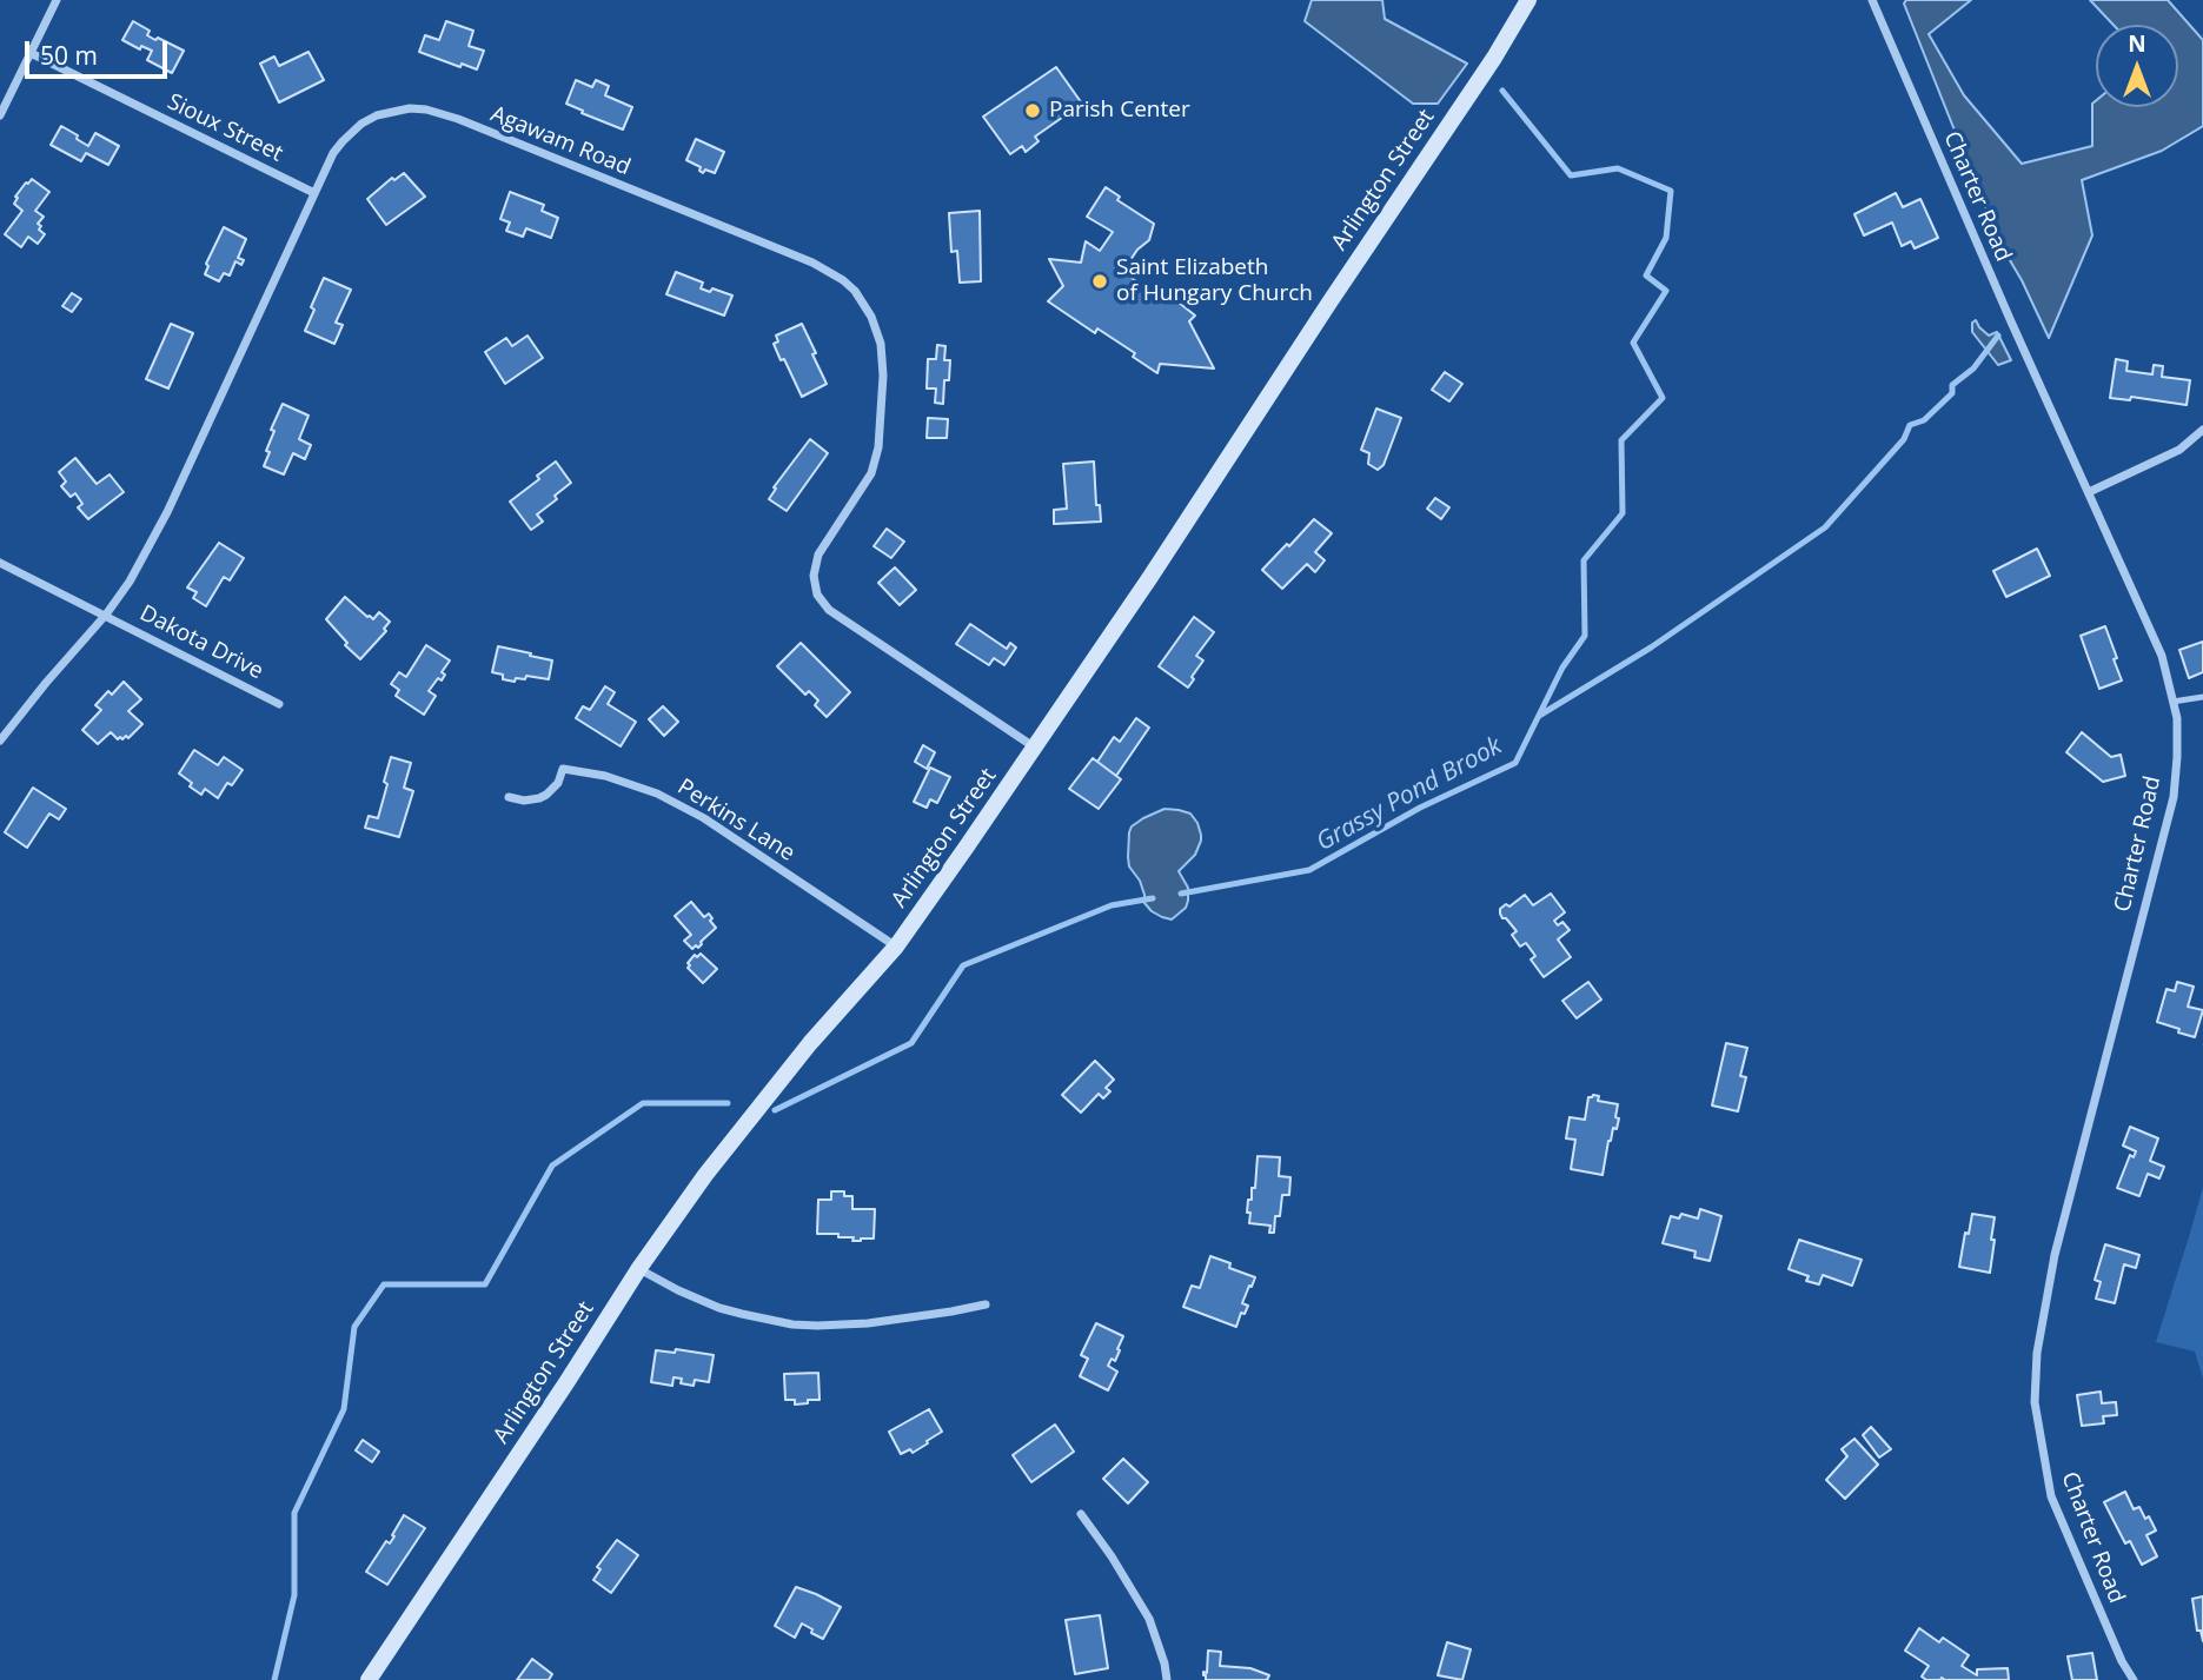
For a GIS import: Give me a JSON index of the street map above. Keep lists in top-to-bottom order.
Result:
{
  "streets": {
    "street": [
      "Sioux Street",
      "Agawam Road",
      "Arlington Street",
      "Charter Road",
      "Dakota Drive",
      "Perkins Lane"
    ]
  },
  "crossings": [
    ["Sioux Street", "Agawam Road"],
    ["Agawam Road", "Arlington Street"],
    ["Agawam Road", "Dakota Drive"],
    ["Arlington Street", "Perkins Lane"]
  ],
  "water": ["Grassy Pond Brook"],
  "places": ["Parish Center", "Saint Elizabeth of Hungary Church"],
  "scale_bar": "50 m",
  "north": "top"
}
